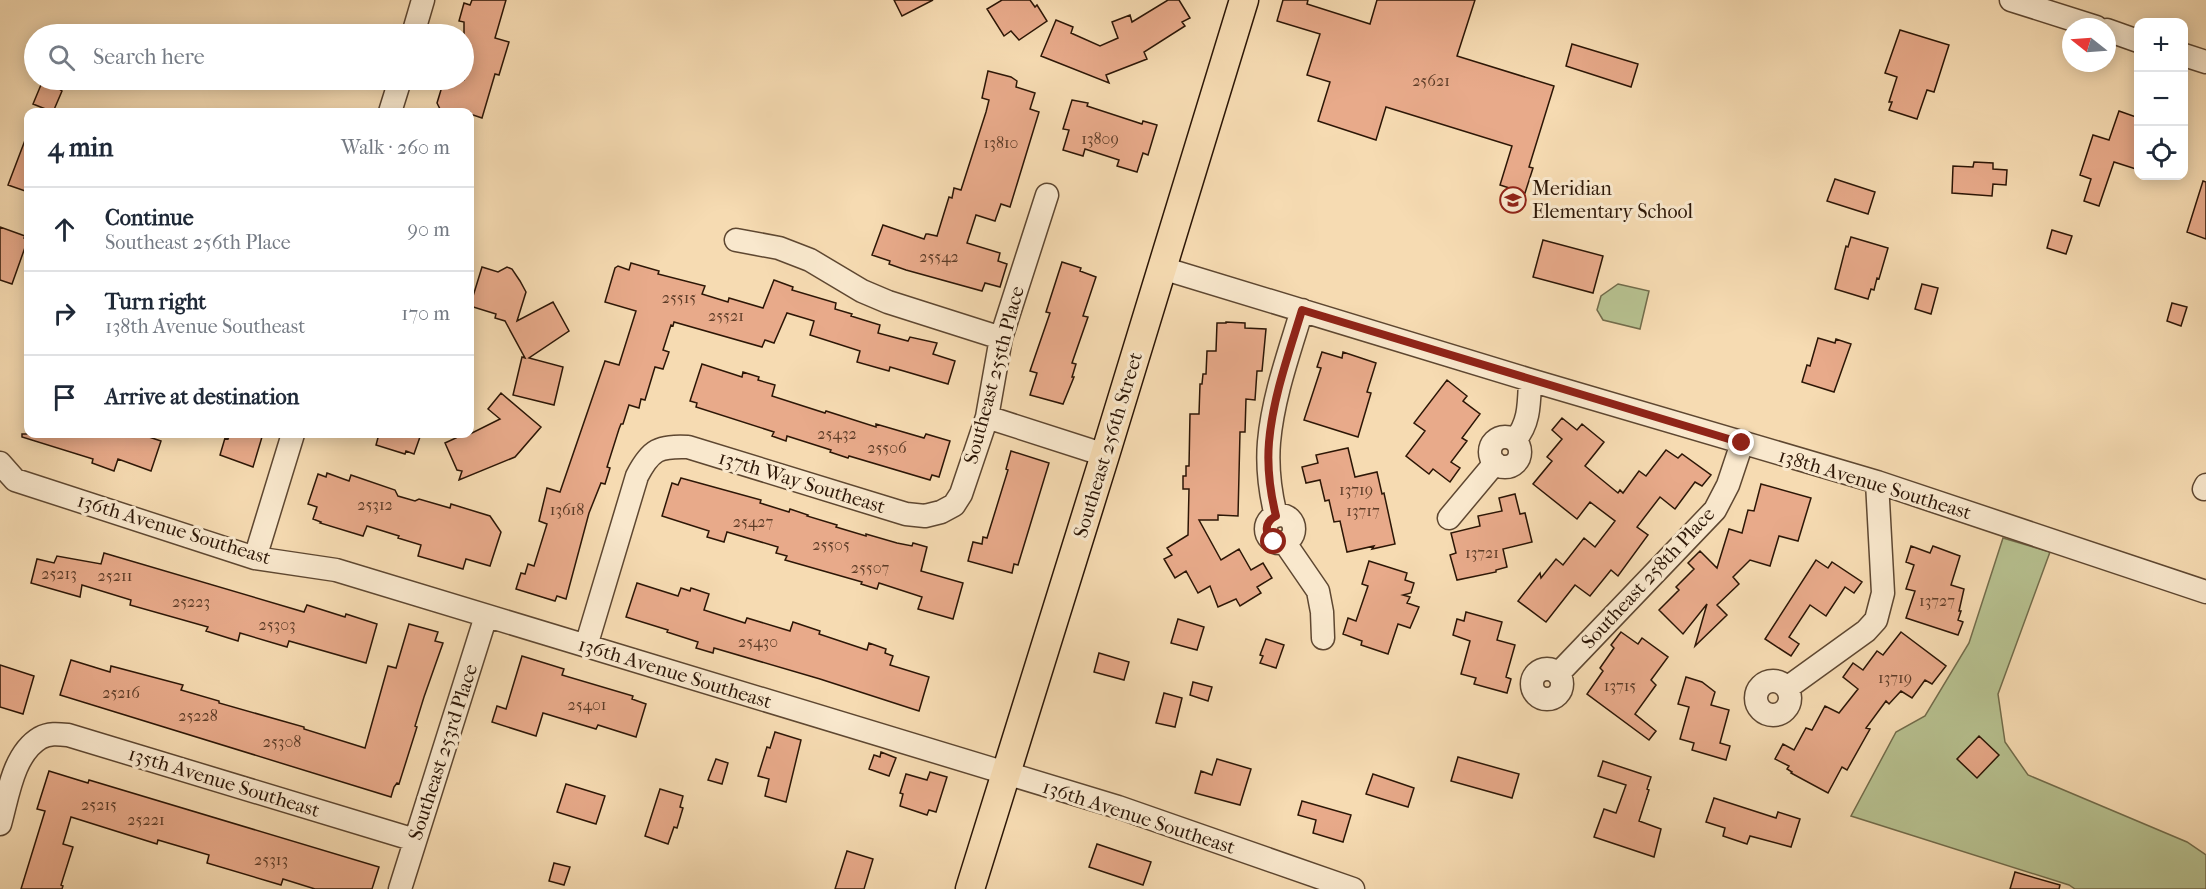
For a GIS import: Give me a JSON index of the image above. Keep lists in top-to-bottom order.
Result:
{
  "streets": {
    "main road": ["Southeast 256th Street"],
    "street": [
      "Southeast 255th Place",
      "137th Way Southeast",
      "138th Avenue Southeast",
      "136th Avenue Southeast",
      "Southeast 258th Place",
      "Southeast 253rd Place",
      "135th Avenue Southeast"
    ]
  },
  "crossings": [
    ["Southeast 255th Place", "137th Way Southeast"],
    ["Southeast 256th Street", "138th Avenue Southeast"],
    ["Southeast 256th Street", "136th Avenue Southeast"],
    ["137th Way Southeast", "136th Avenue Southeast"],
    ["138th Avenue Southeast", "Southeast 258th Place"],
    ["136th Avenue Southeast", "Southeast 253rd Place"],
    ["Southeast 253rd Place", "135th Avenue Southeast"]
  ],
  "places": {
    "school or university": ["Meridian Elementary School"]
  },
  "house_numbers": [
    "25621",
    "13809",
    "13810",
    "25542",
    "25515",
    "25521",
    "25432",
    "25506",
    "13719",
    "25312",
    "13618",
    "13717",
    "25427",
    "25505",
    "13721",
    "25507",
    "25213",
    "25211",
    "13727",
    "25223",
    "25303",
    "25430",
    "13719",
    "13715",
    "25216",
    "25401",
    "25228",
    "25308",
    "25215",
    "25221",
    "25313"
  ],
  "north": "left",
  "page": {
    "map_buttons": ["+", "−"],
    "search": "Search here",
    "heading": ["4 min", "Walk · 260 m"],
    "list": [
      ["Continue", "Southeast 256th Place", "90 m"],
      ["Turn right", "138th Avenue Southeast", "170 m"],
      "Arrive at destination"
    ]
  }
}
